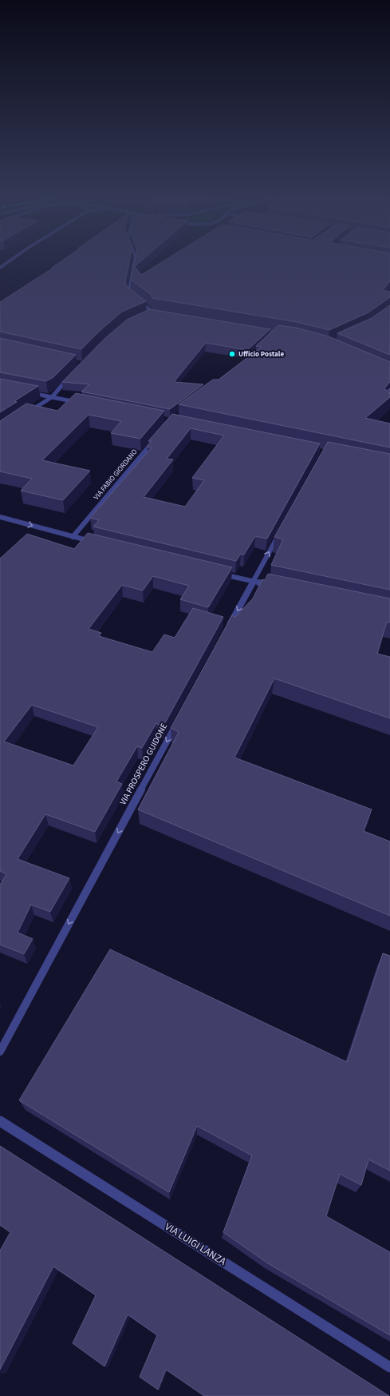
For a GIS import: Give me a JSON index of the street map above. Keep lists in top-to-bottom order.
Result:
{
  "streets": {
    "street": ["VIA FABIO GIORDANO", "VIA PROSPERO GUIDONE", "VIA LUIGI LANZA"]
  },
  "one_way": ["VIA PROSPERO GUIDONE"],
  "places": ["Ufficio Postale"]
}
